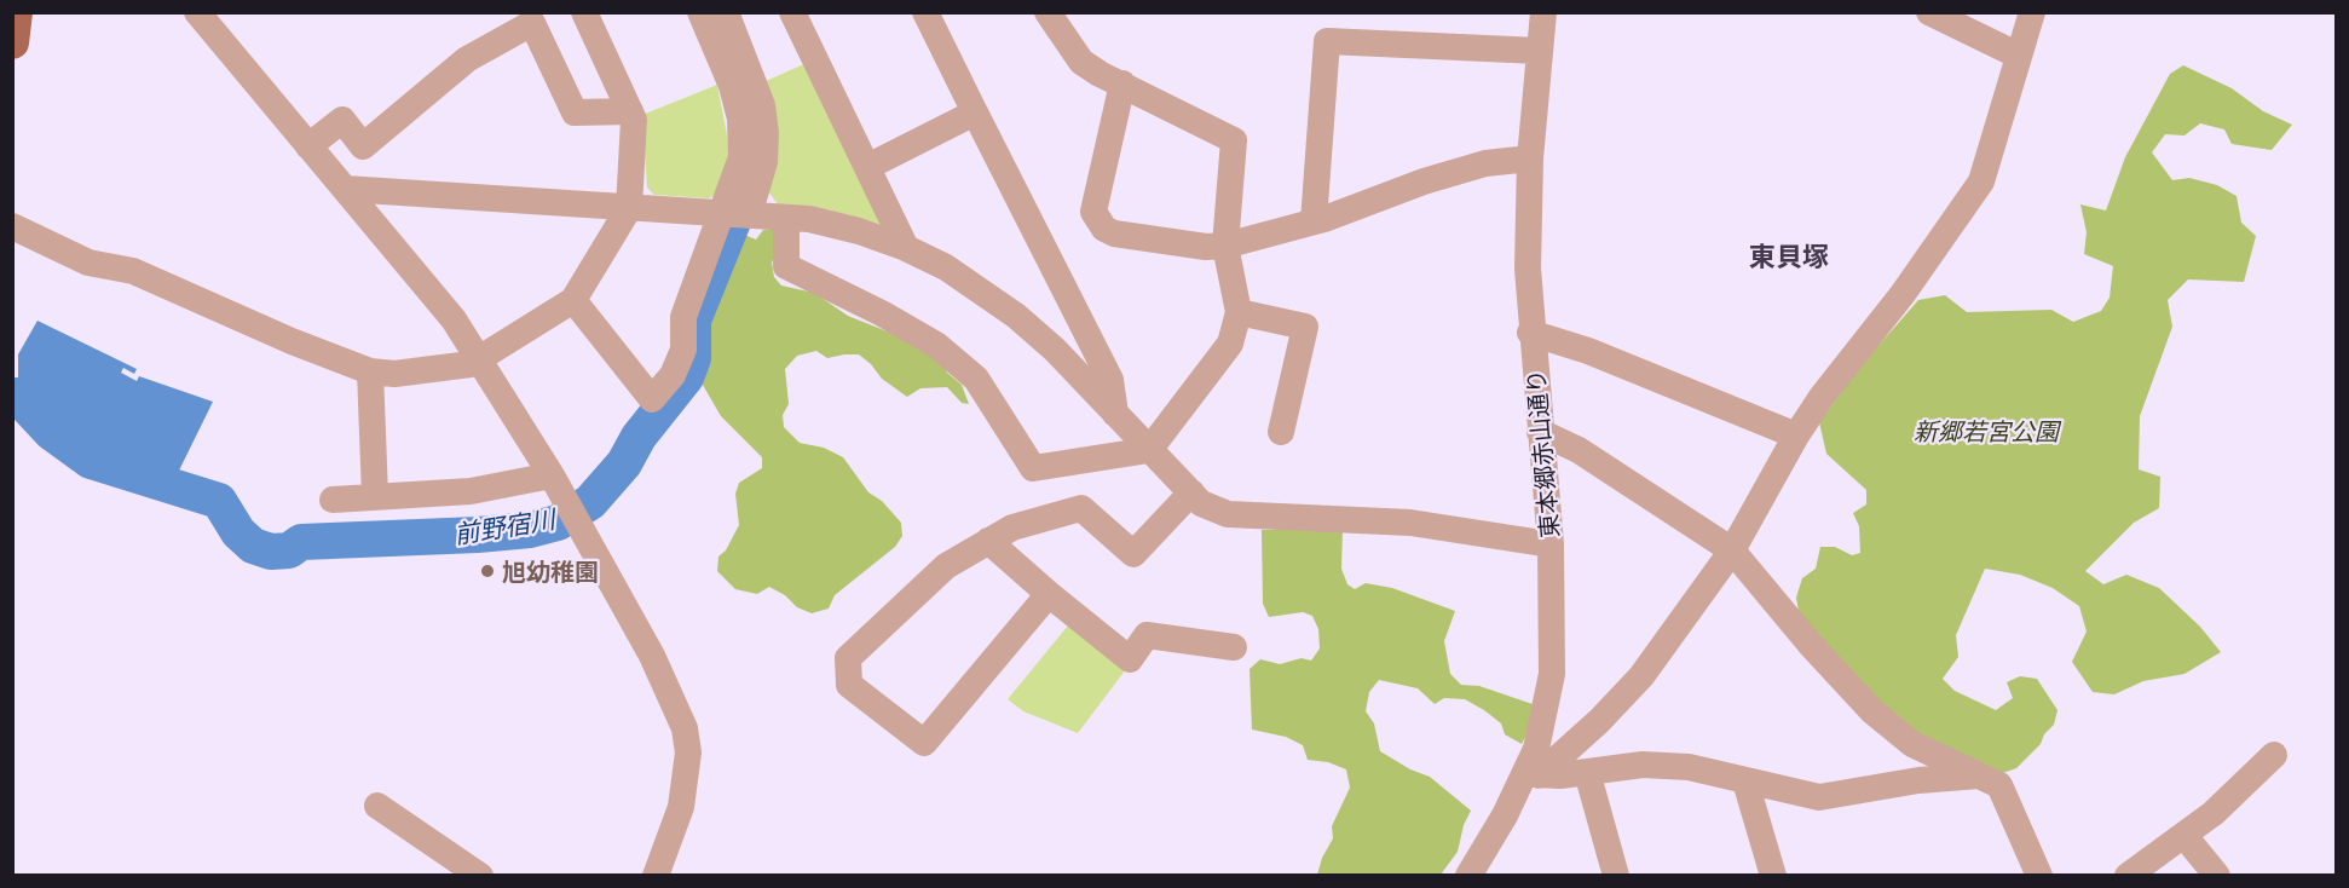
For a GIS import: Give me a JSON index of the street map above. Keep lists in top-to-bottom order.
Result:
{
  "streets": {
    "street": ["東本郷赤山通り"]
  },
  "districts": ["東貝塚"],
  "water": ["前野宿川"],
  "parks": ["新郷若宮公園"],
  "places": ["旭幼稚園"]
}
